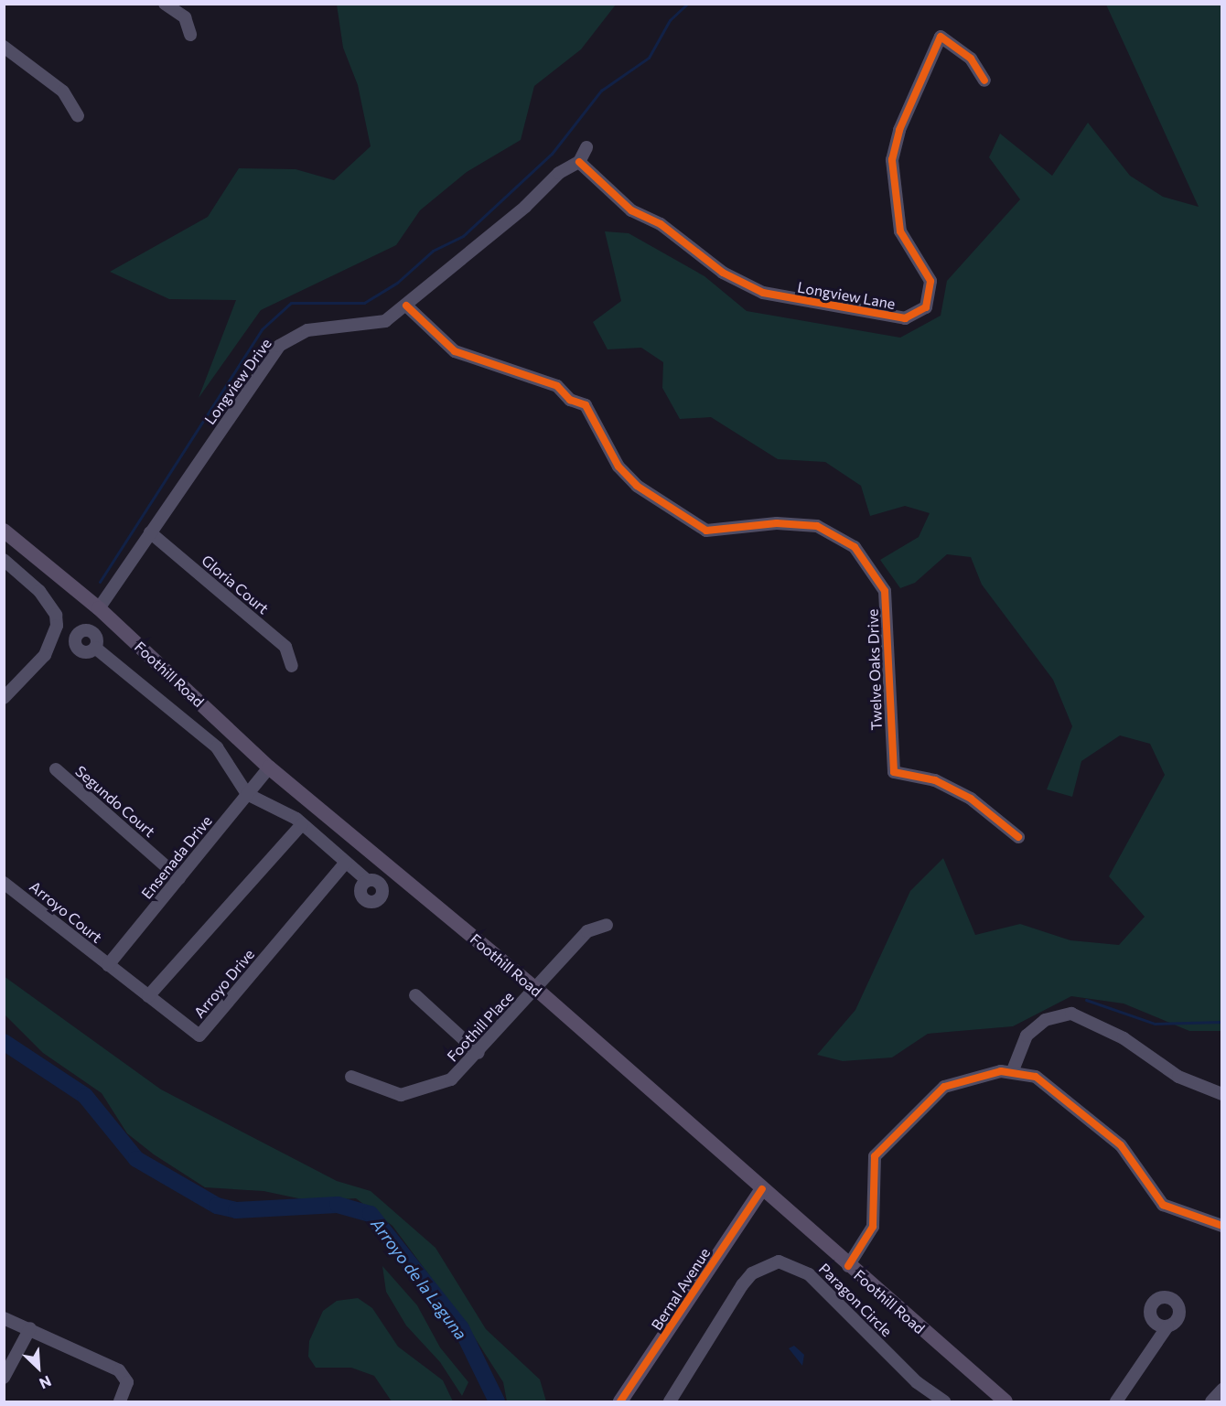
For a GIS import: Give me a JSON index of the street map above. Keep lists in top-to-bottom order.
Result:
{
  "streets": {
    "main road": ["Foothill Road", "Bernal Avenue"],
    "street": [
      "Longview Lane",
      "Longview Drive",
      "Gloria Court",
      "Twelve Oaks Drive",
      "Segundo Court",
      "Ensenada Drive",
      "Arroyo Court",
      "Arroyo Drive",
      "Foothill Place",
      "Paragon Circle"
    ]
  },
  "crossings": [
    ["Longview Lane", "Longview Drive"],
    ["Longview Drive", "Gloria Court"],
    ["Longview Drive", "Twelve Oaks Drive"],
    ["Longview Drive", "Foothill Road"],
    ["Foothill Road", "Ensenada Drive"],
    ["Foothill Road", "Foothill Place"],
    ["Foothill Road", "Bernal Avenue"],
    ["Segundo Court", "Ensenada Drive"],
    ["Ensenada Drive", "Arroyo Court"],
    ["Ensenada Drive", "Arroyo Drive"],
    ["Arroyo Court", "Arroyo Drive"]
  ],
  "water": ["Arroyo de la Laguna"],
  "north": "bottom right"
}
